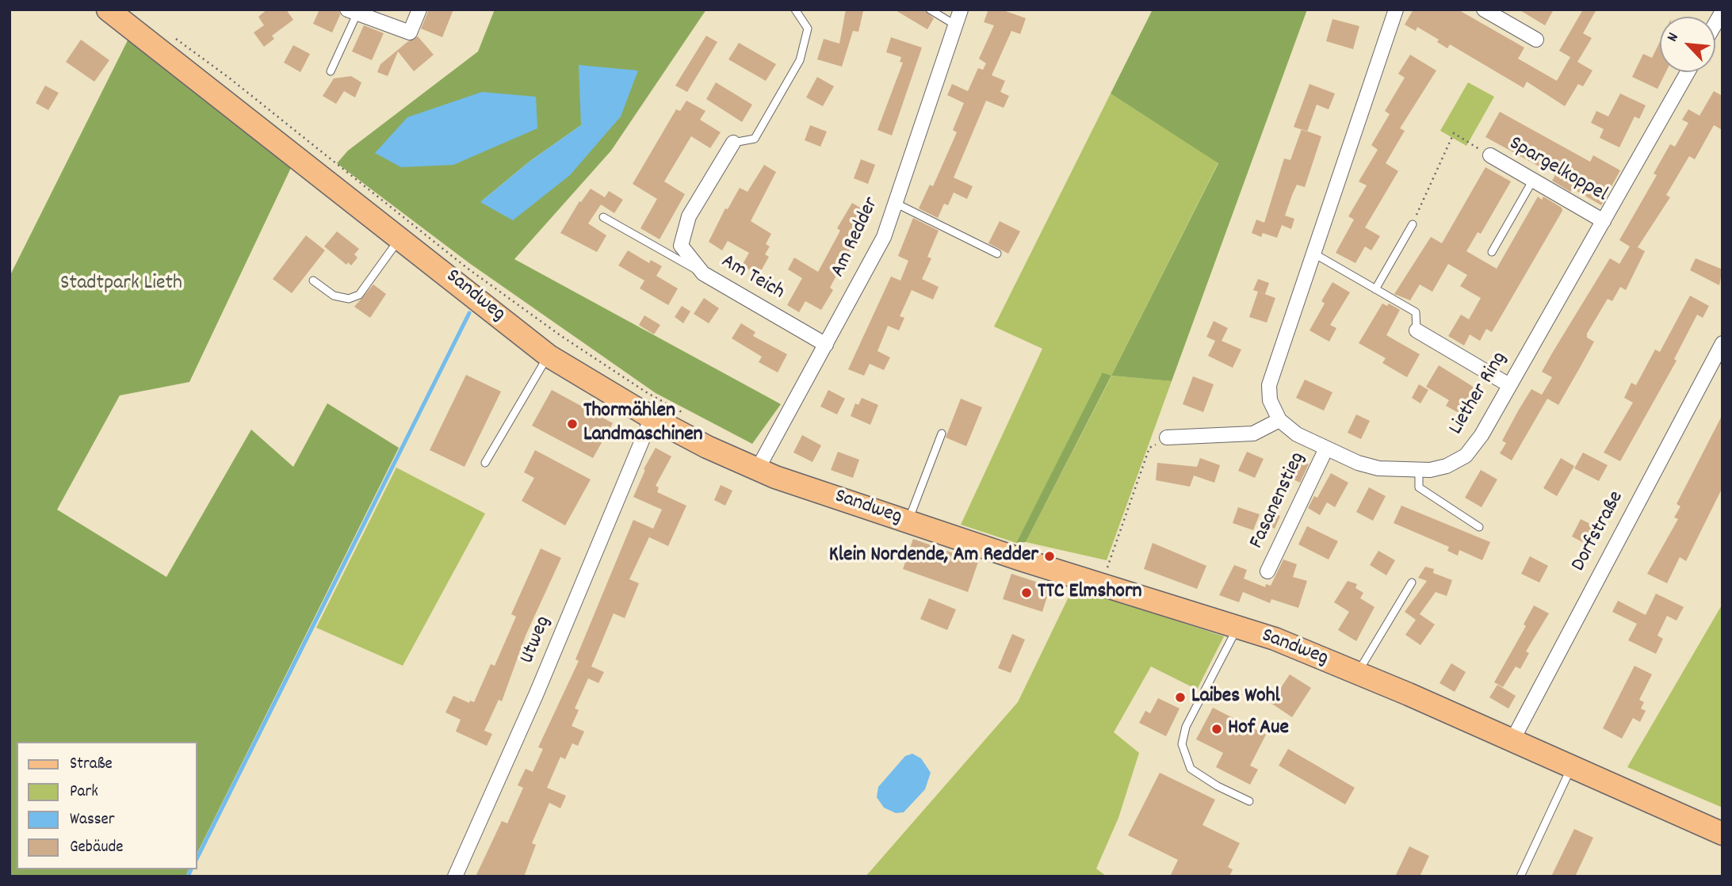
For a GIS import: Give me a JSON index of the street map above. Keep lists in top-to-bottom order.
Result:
{
  "streets": {
    "main road": ["Sandweg"],
    "street": [
      "Spargelkoppel",
      "Am Redder",
      "Am Teich",
      "Liether Ring",
      "Fasanenstieg",
      "Dorfstraße",
      "Utweg"
    ]
  },
  "crossings": [
    ["Spargelkoppel", "Liether Ring"],
    ["Am Redder", "Am Teich"],
    ["Am Redder", "Sandweg"],
    ["Sandweg", "Dorfstraße"],
    ["Sandweg", "Utweg"],
    ["Liether Ring", "Fasanenstieg"]
  ],
  "parks": ["Stadtpark Lieth"],
  "places": [
    "Thormählen Landmaschinen",
    "Klein Nordende, Am Redder",
    "TTC Elmshorn",
    "Laibes Wohl",
    "Hof Aue"
  ],
  "legend": [
    "Straße",
    "Park",
    "Wasser",
    "Gebäude"
  ],
  "north": "top left"
}
